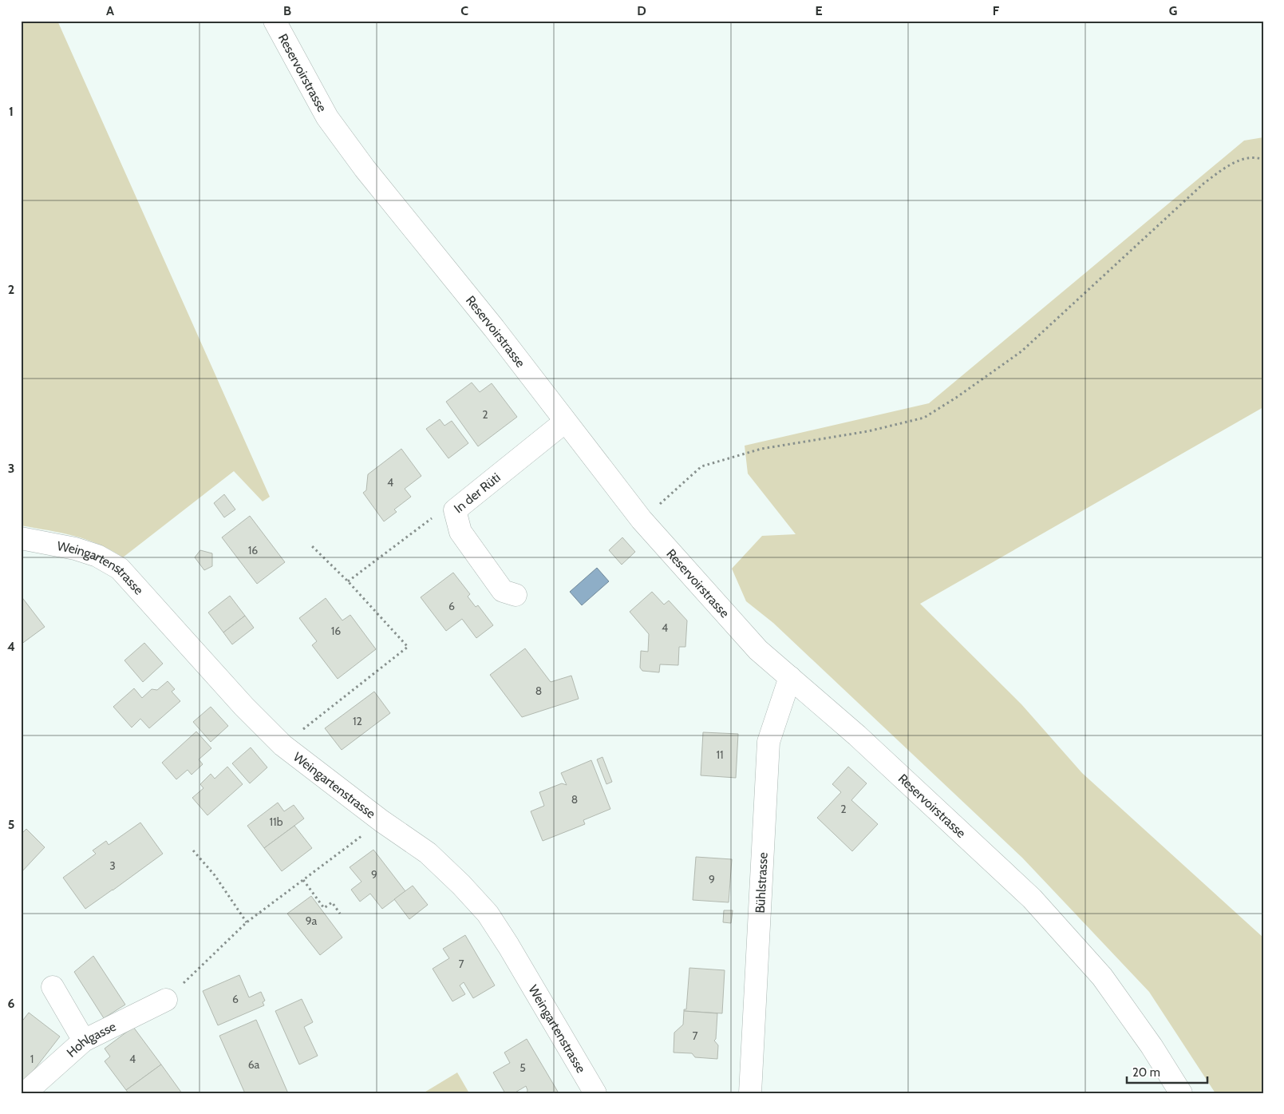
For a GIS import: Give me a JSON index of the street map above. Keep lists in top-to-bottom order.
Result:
{
  "streets": {
    "street": [
      "Reservoirstrasse",
      "In der Rüti",
      "Weingartenstrasse",
      "Bühlstrasse",
      "Hohlgasse"
    ]
  },
  "crossings": [
    ["Reservoirstrasse", "In der Rüti"],
    ["Reservoirstrasse", "Bühlstrasse"]
  ],
  "house_numbers": [
    "2",
    "4",
    "16",
    "6",
    "4",
    "16",
    "8",
    "12",
    "11",
    "8",
    "2",
    "11b",
    "3",
    "9",
    "9",
    "9a",
    "7",
    "6",
    "7",
    "1",
    "4",
    "6a",
    "5"
  ],
  "scale_bar": "20 m",
  "grid": {
    "columns": [
      "A",
      "B",
      "C",
      "D",
      "E",
      "F",
      "G"
    ],
    "rows": [
      "1",
      "2",
      "3",
      "4",
      "5",
      "6"
    ]
  }
}
